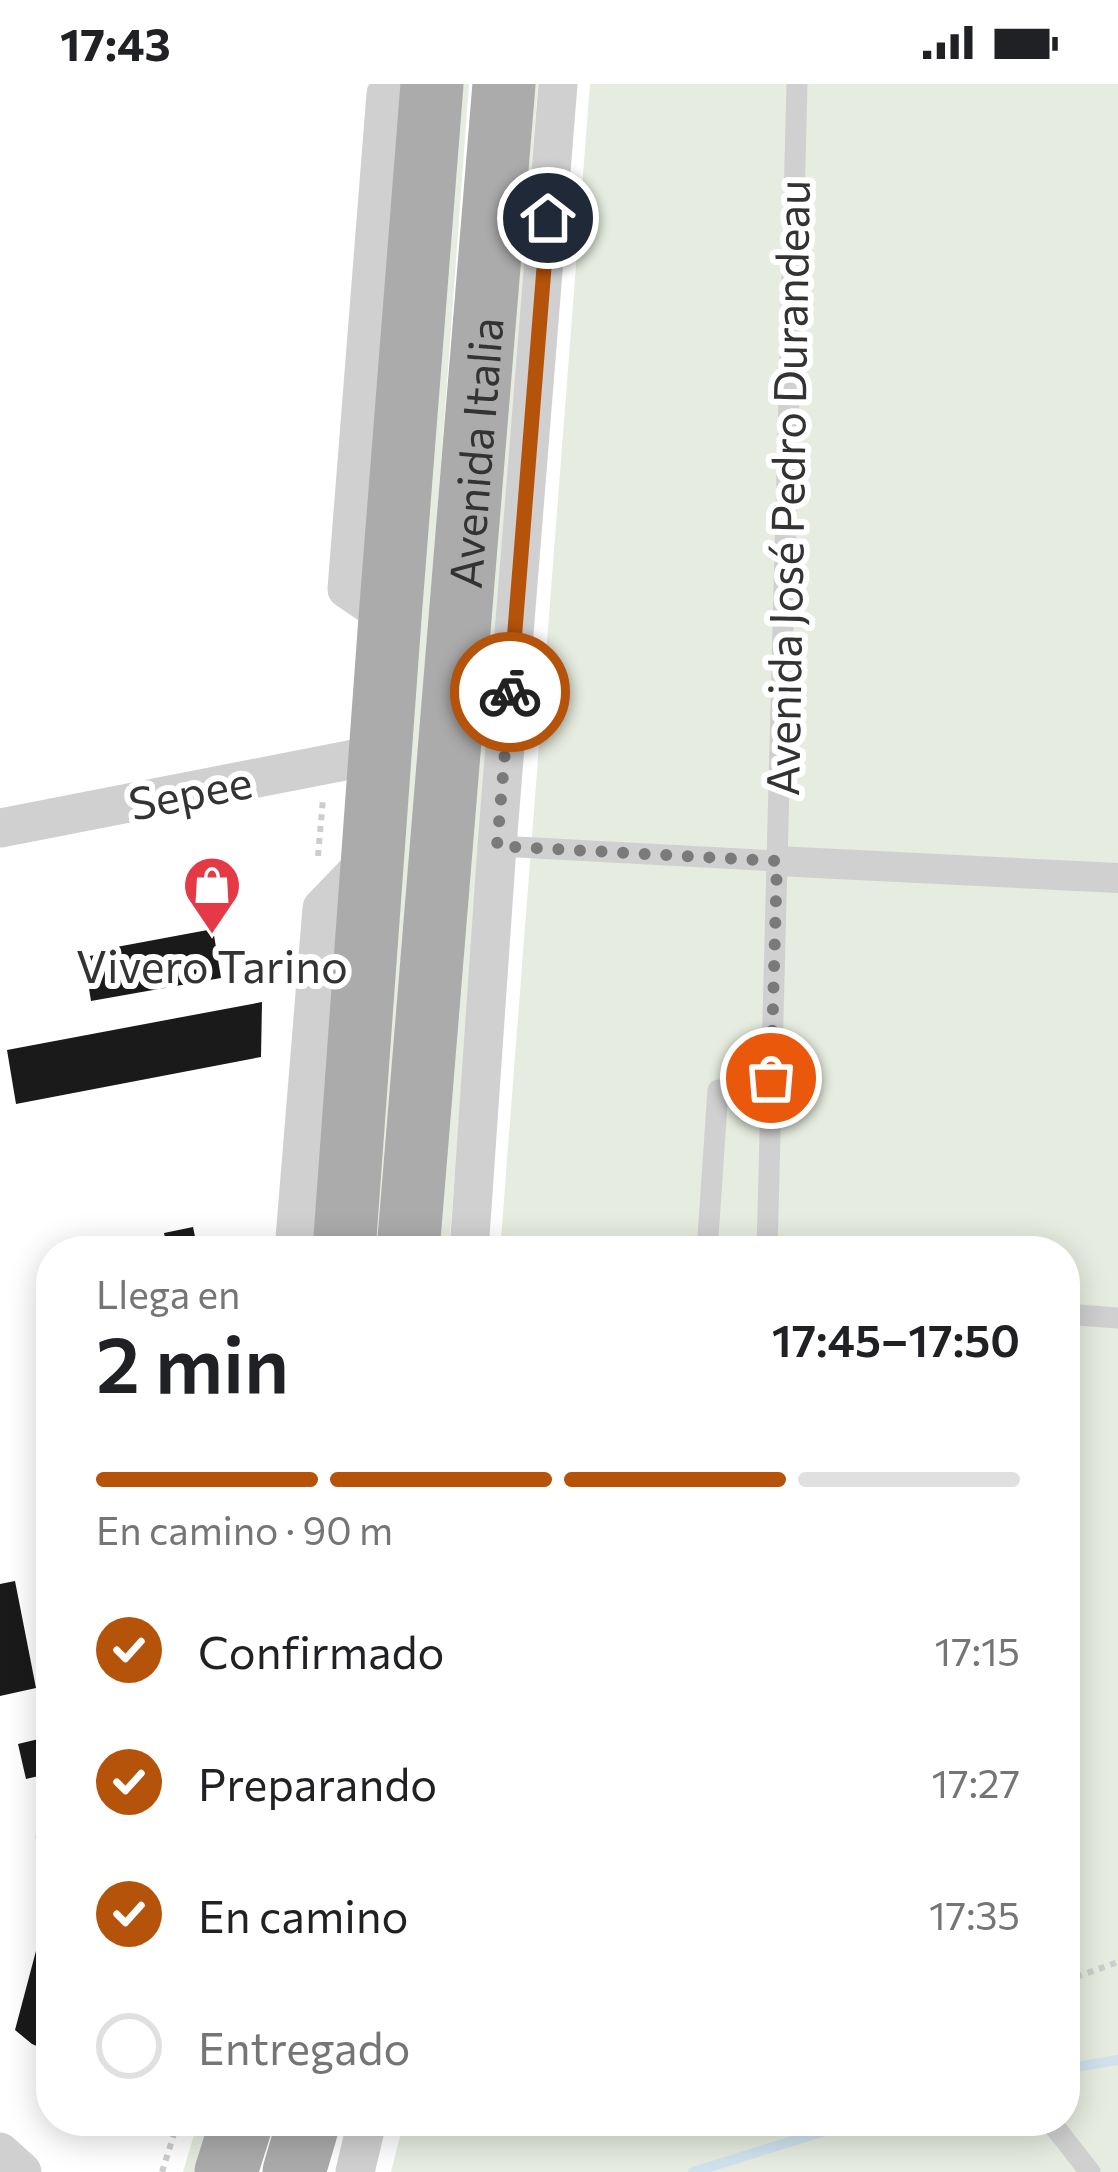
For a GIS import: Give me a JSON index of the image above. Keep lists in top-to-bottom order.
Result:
{
  "streets": {
    "main road": ["Avenida Italia"],
    "street": ["Sepee"],
    "lane": ["Avenida José Pedro Durandeau"]
  },
  "crossings": [
    ["Avenida Italia", "Sepee"]
  ],
  "places": {
    "shop": ["Vivero Tarino"]
  },
  "page": {
    "status": "17:43",
    "heading": ["2 min", "Llega en", "17:45–17:50"],
    "bar": "En camino · 90 m",
    "list": [
      ["Confirmado", "17:15"],
      ["Preparando", "17:27"],
      ["En camino", "17:35"],
      "Entregado"
    ]
  }
}
